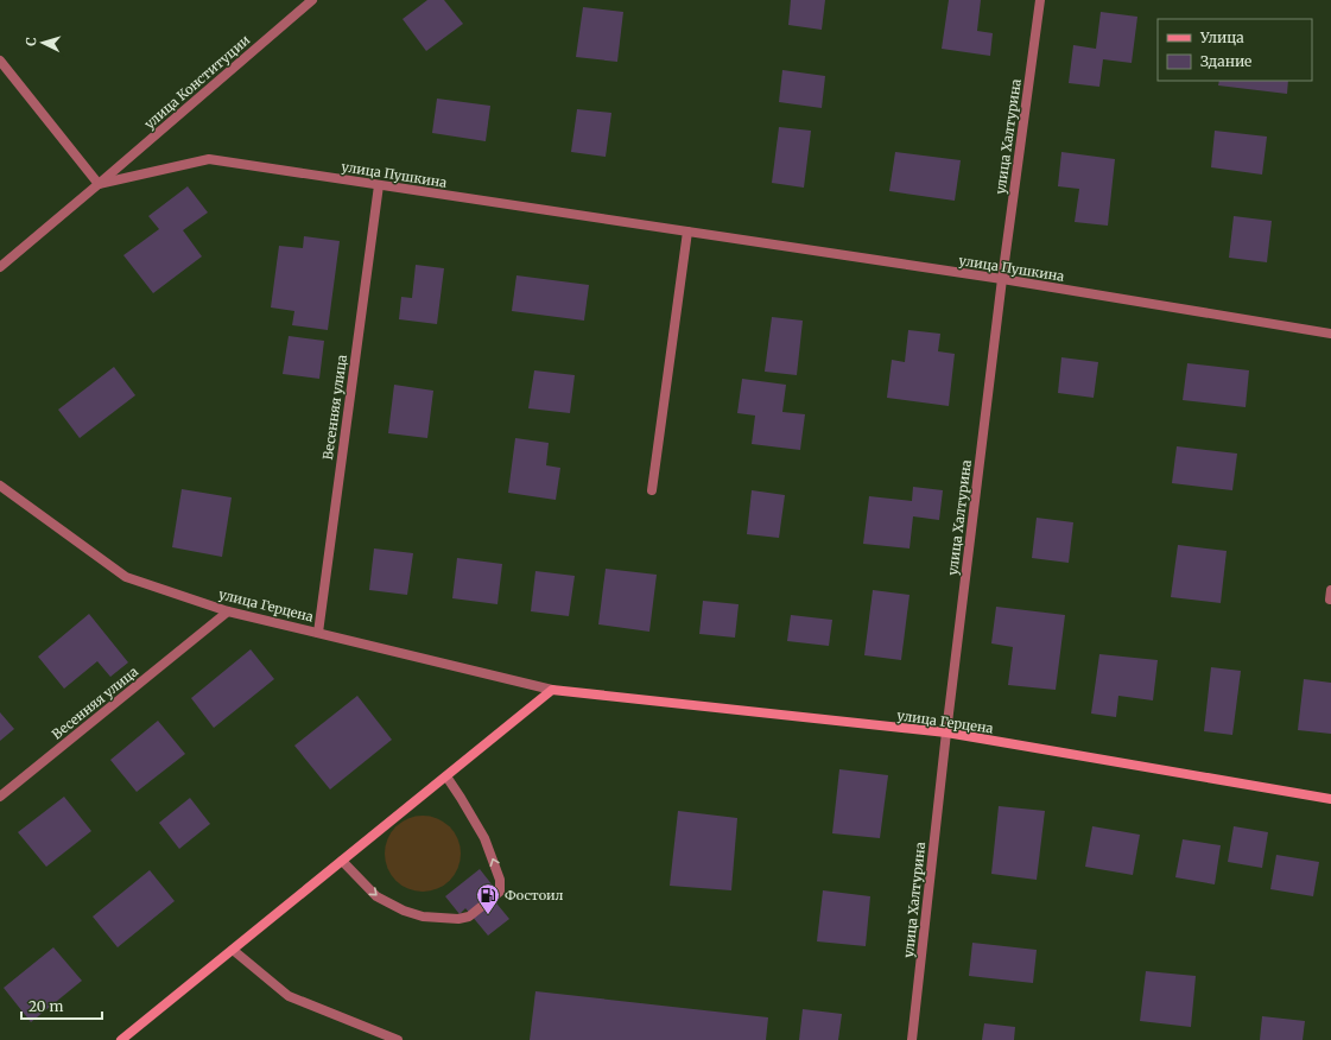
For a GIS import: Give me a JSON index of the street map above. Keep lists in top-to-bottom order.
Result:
{
  "streets": {
    "street": [
      "улица Конституции",
      "улица Халтурина",
      "улица Пушкина",
      "Весенняя улица",
      "улица Герцена"
    ]
  },
  "crossings": [
    ["улица Конституции", "улица Пушкина"],
    ["улица Халтурина", "улица Пушкина"],
    ["улица Халтурина", "улица Герцена"],
    ["улица Пушкина", "Весенняя улица"],
    ["Весенняя улица", "улица Герцена"]
  ],
  "places": {
    "fuel station": ["Фостоил"]
  },
  "legend": ["Улица", "Здание"],
  "scale_bar": "20 m",
  "north": "left"
}
